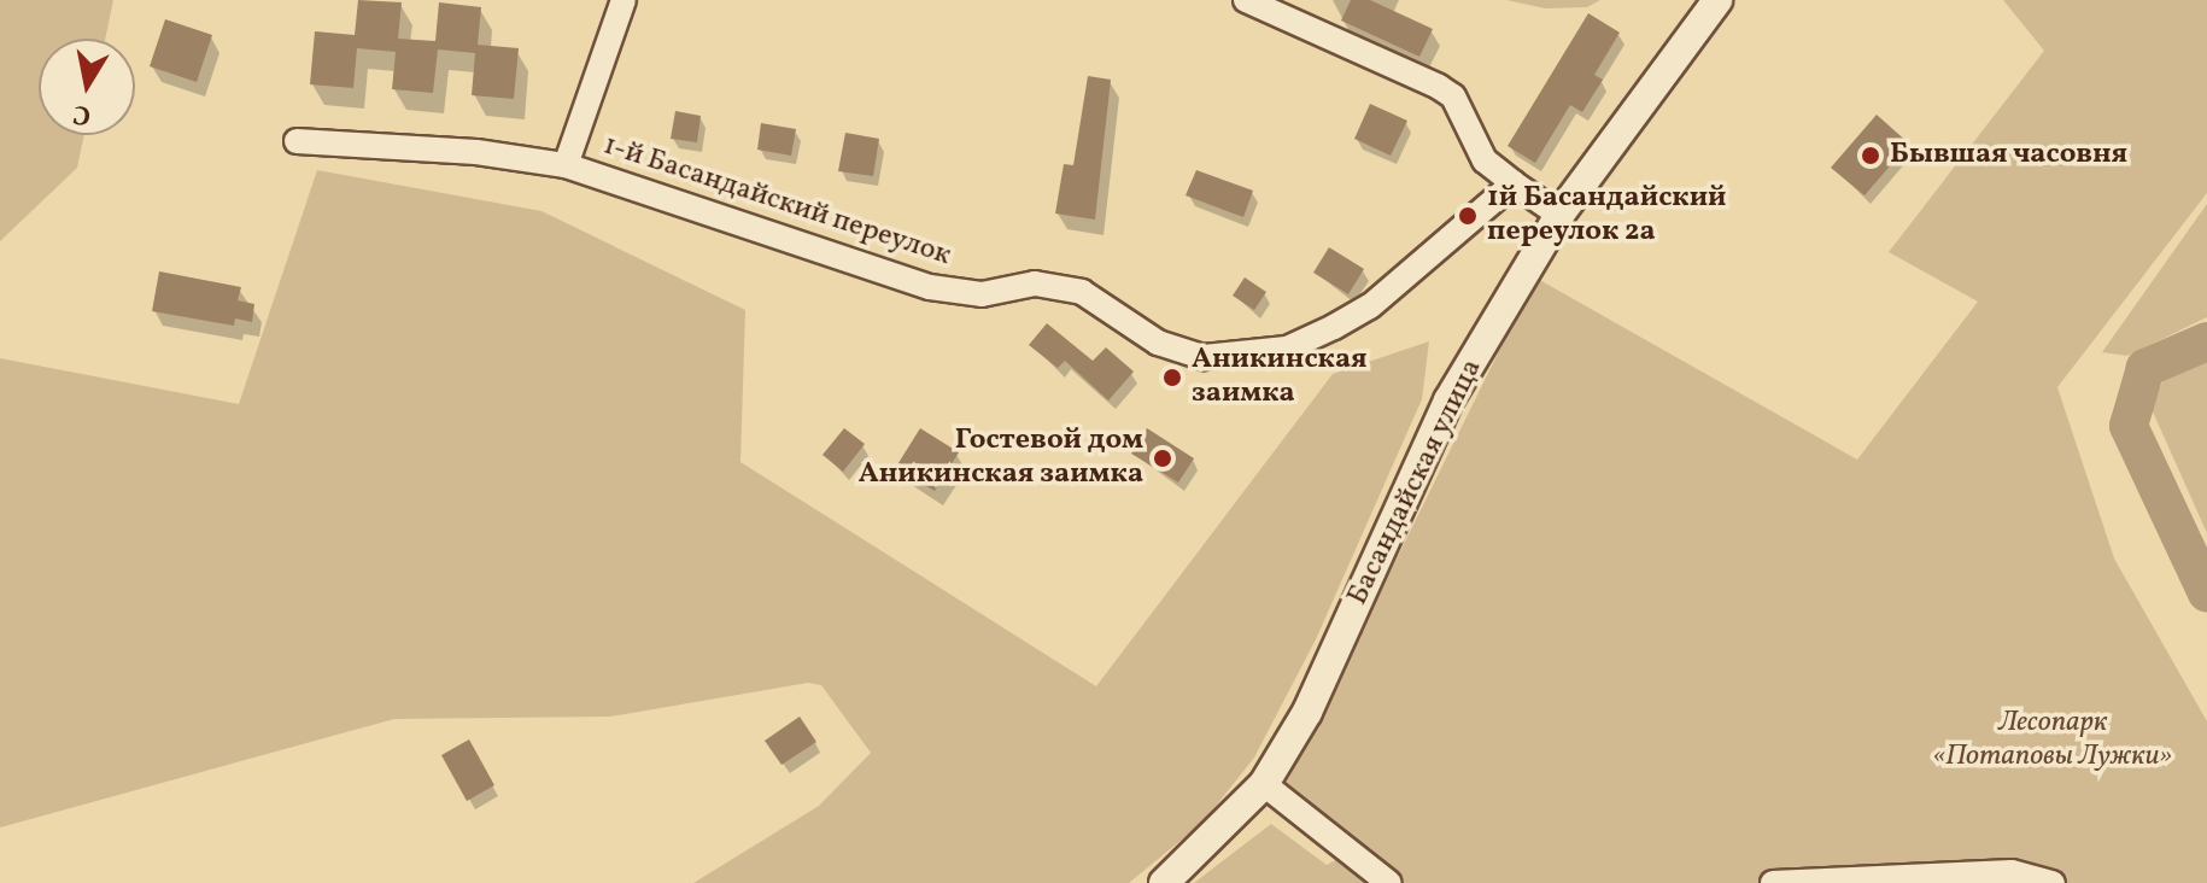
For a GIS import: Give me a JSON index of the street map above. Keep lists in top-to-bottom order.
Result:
{
  "streets": {
    "street": ["1-й Басандайский переулок", "Басандайская улица"]
  },
  "parks": ["Лесопарк «Потаповы Лужки»"],
  "places": [
    "Бывшая часовня",
    "1й Басандайский переулок 2а",
    "Аникинская заимка",
    "Гостевой дом Аникинская заимка"
  ],
  "north": "bottom"
}
